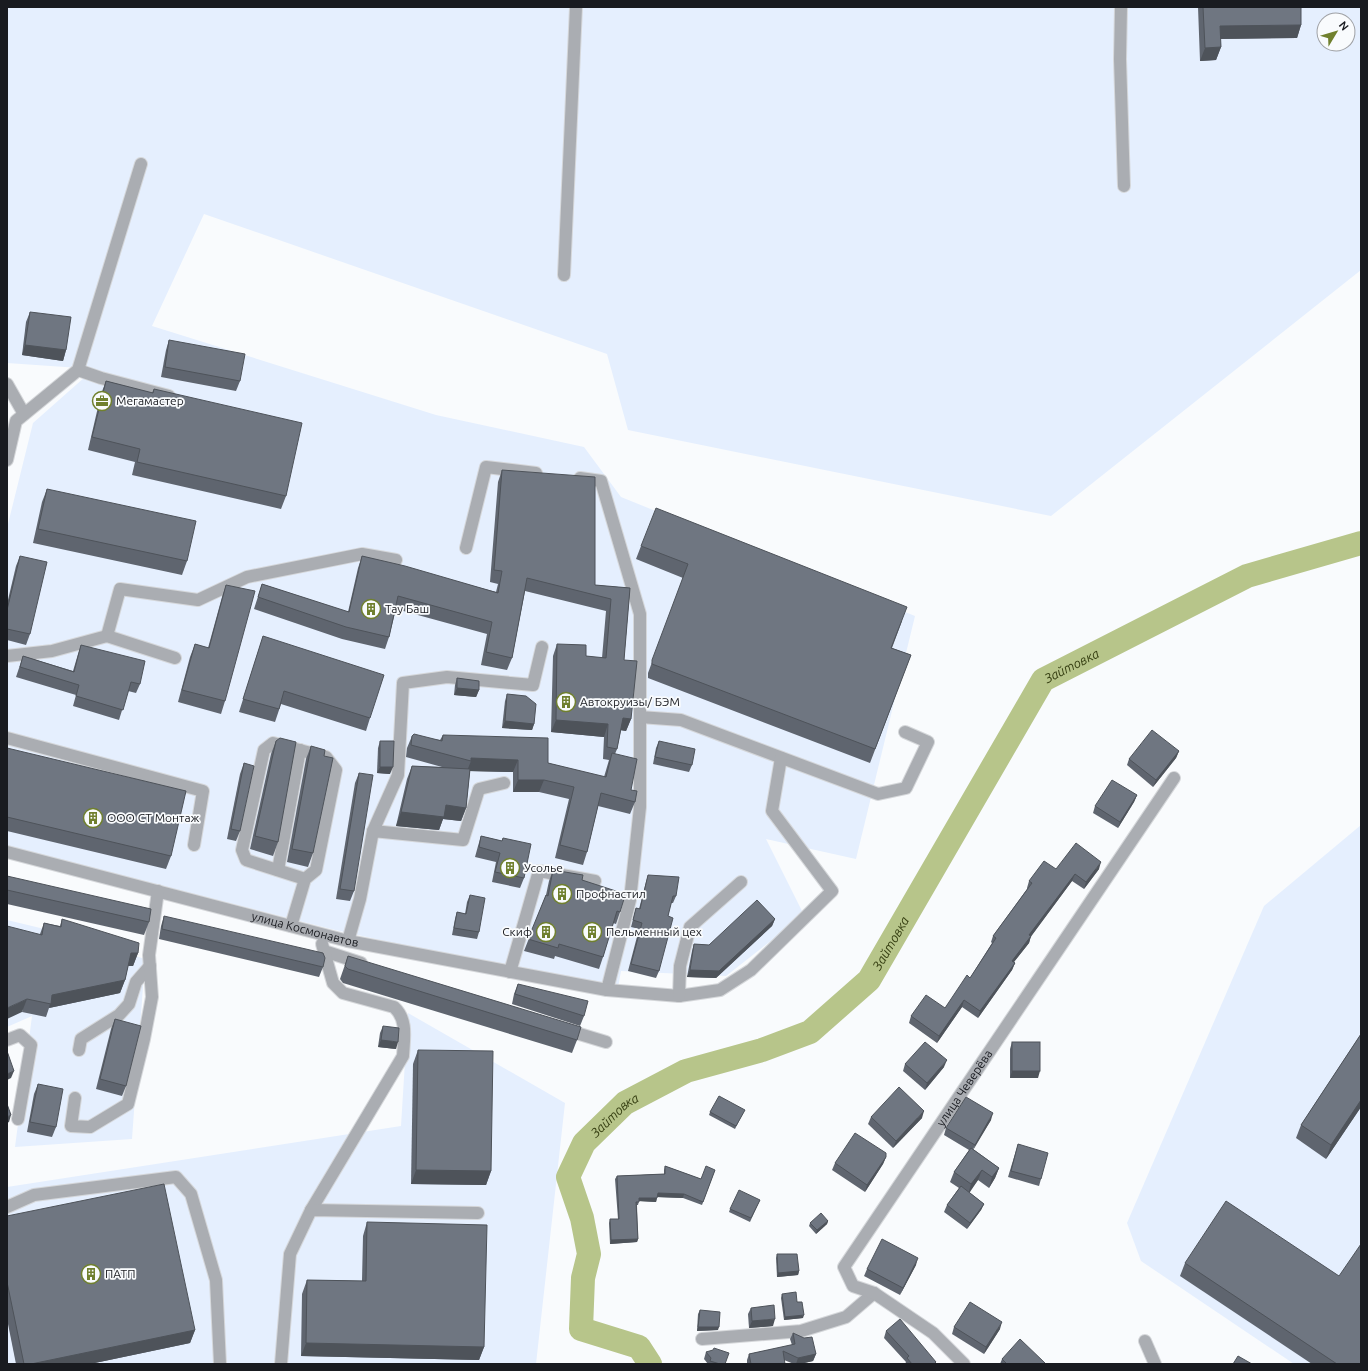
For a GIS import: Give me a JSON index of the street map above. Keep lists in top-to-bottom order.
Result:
{
  "streets": {
    "street": ["улица Космонавтов", "улица Чеверёва"]
  },
  "water": ["Зайтовка"],
  "places": {
    "office": ["Мегамастер"],
    "building": [
      "Тау Баш",
      "Автокруизы/ БЭМ",
      "ООО СТ Монтаж",
      "Усолье",
      "Профнастил",
      "Скиф",
      "Пельменный цех",
      "ПАТП"
    ]
  },
  "north": "top right"
}
